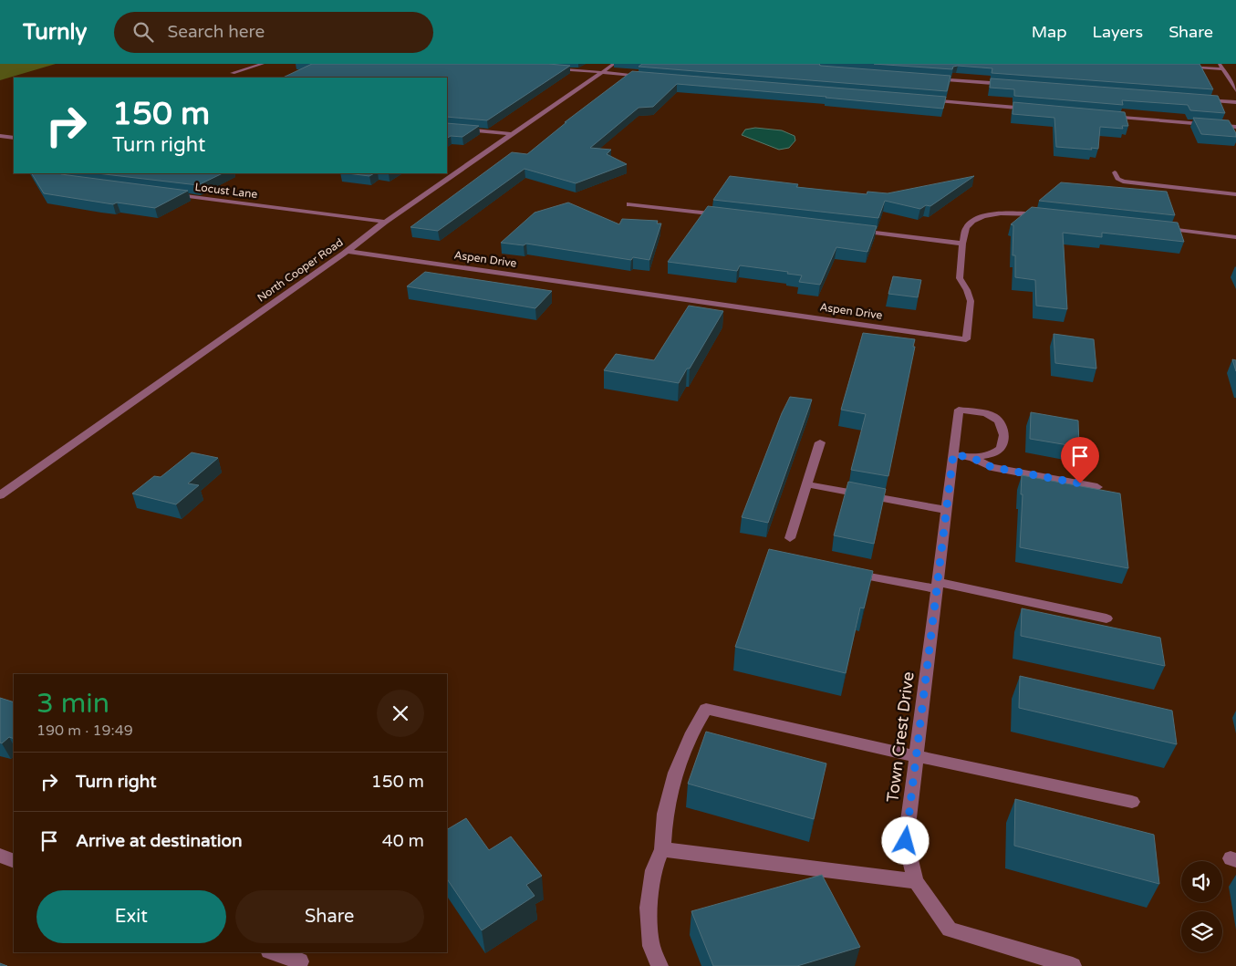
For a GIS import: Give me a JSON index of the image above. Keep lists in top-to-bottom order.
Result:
{
  "streets": {
    "street": [
      "Locust Lane",
      "Aspen Drive",
      "North Cooper Road",
      "Town Crest Drive"
    ]
  },
  "crossings": [
    ["Locust Lane", "North Cooper Road"],
    ["Aspen Drive", "North Cooper Road"]
  ],
  "page": {
    "header": "Turnly",
    "search": "Search here",
    "nav": ["Map", "Layers", "Share"],
    "turn": ["150 m", "Turn right"],
    "heading": ["3 min", "190 m · 19:49"],
    "list": [
      {
        "name": "Turn right",
        "value": "150 m"
      },
      {
        "name": "Arrive at destination",
        "value": "40 m"
      }
    ],
    "buttons": ["Exit", "Share"]
  }
}
